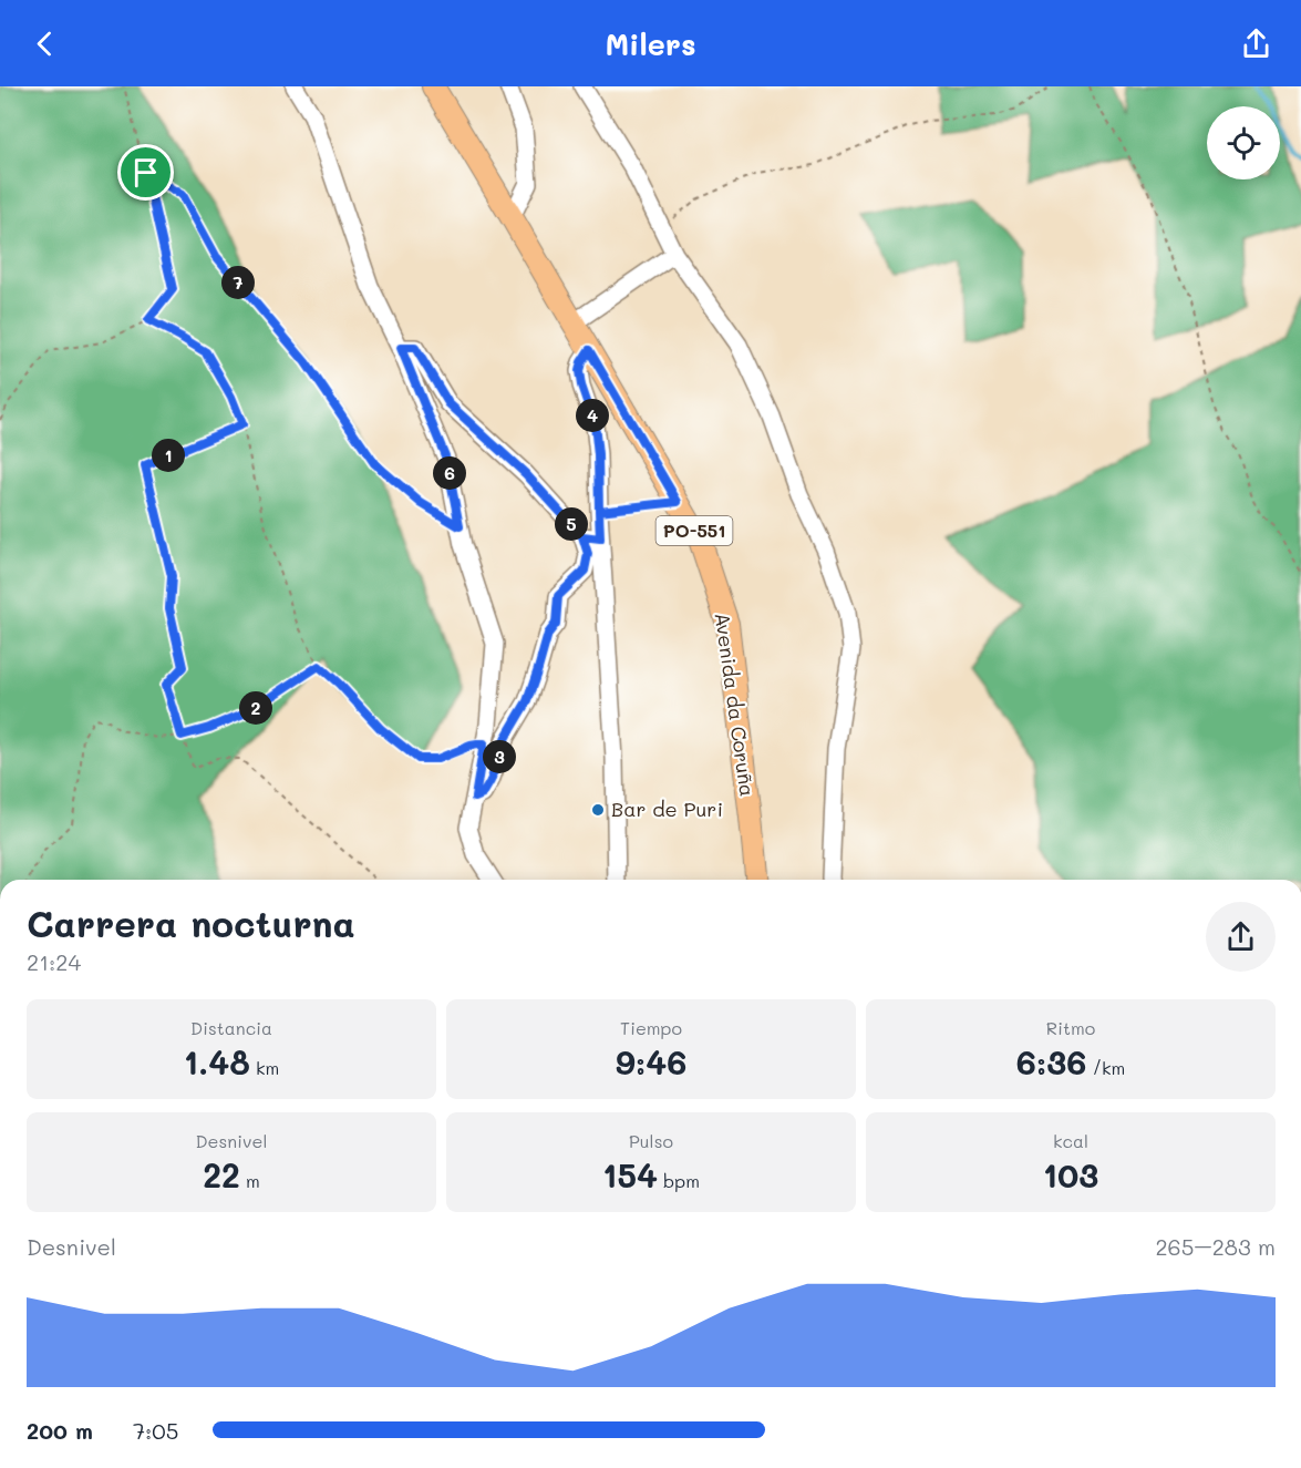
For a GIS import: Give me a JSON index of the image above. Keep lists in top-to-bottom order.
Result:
{
  "streets": {
    "main road": ["PO-551", "Avenida da Coruña"]
  },
  "crossings": [
    ["PO-551", "Avenida da Coruña"]
  ],
  "places": ["Bar de Puri"],
  "page": {
    "header": "Milers",
    "pins": [
      "7",
      "4",
      "1",
      "6",
      "5",
      "2",
      "3"
    ],
    "heading": ["Carrera nocturna", "21:24"],
    "stats": [
      ["Distancia", "1.48 km"],
      ["Tiempo", "9:46"],
      ["Ritmo", "6:36 /km"],
      ["Desnivel", "22 m"],
      ["Pulso", "154 bpm"],
      ["kcal", "103"]
    ],
    "chart": ["Desnivel", "265–283 m"],
    "list": [
      {
        "name": "200 m",
        "note": "7:05"
      }
    ]
  }
}
